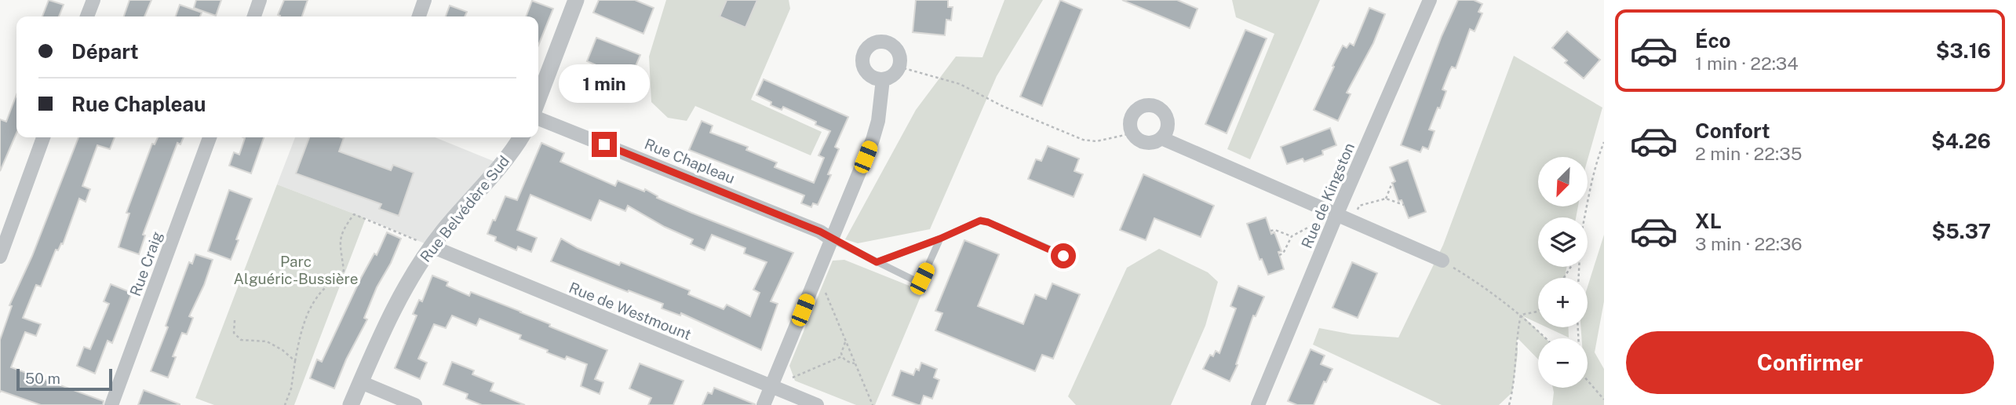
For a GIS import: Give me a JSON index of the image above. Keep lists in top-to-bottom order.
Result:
{
  "streets": {
    "street": [
      "Rue Chapleau",
      "Rue de Kingston",
      "Rue Belvédère Sud",
      "Rue Craig",
      "Rue de Westmount"
    ]
  },
  "crossings": [
    ["Rue Belvédère Sud", "Rue de Westmount"]
  ],
  "parks": ["Parc Alguéric-Bussière"],
  "scale_bar": "50 m",
  "north": "bottom left",
  "page": {
    "list": [
      {
        "name": "Éco",
        "note": "1 min · 22:34",
        "value": "$3.16"
      },
      {
        "name": "Confort",
        "note": "2 min · 22:35",
        "value": "$4.26"
      },
      {
        "name": "XL",
        "note": "3 min · 22:36",
        "value": "$5.37"
      }
    ],
    "banner": ["Départ", "Rue Chapleau"],
    "bubble": "1 min",
    "map_buttons": ["+", "−"],
    "buttons": "Confirmer",
    "scale": "50 m"
  }
}
